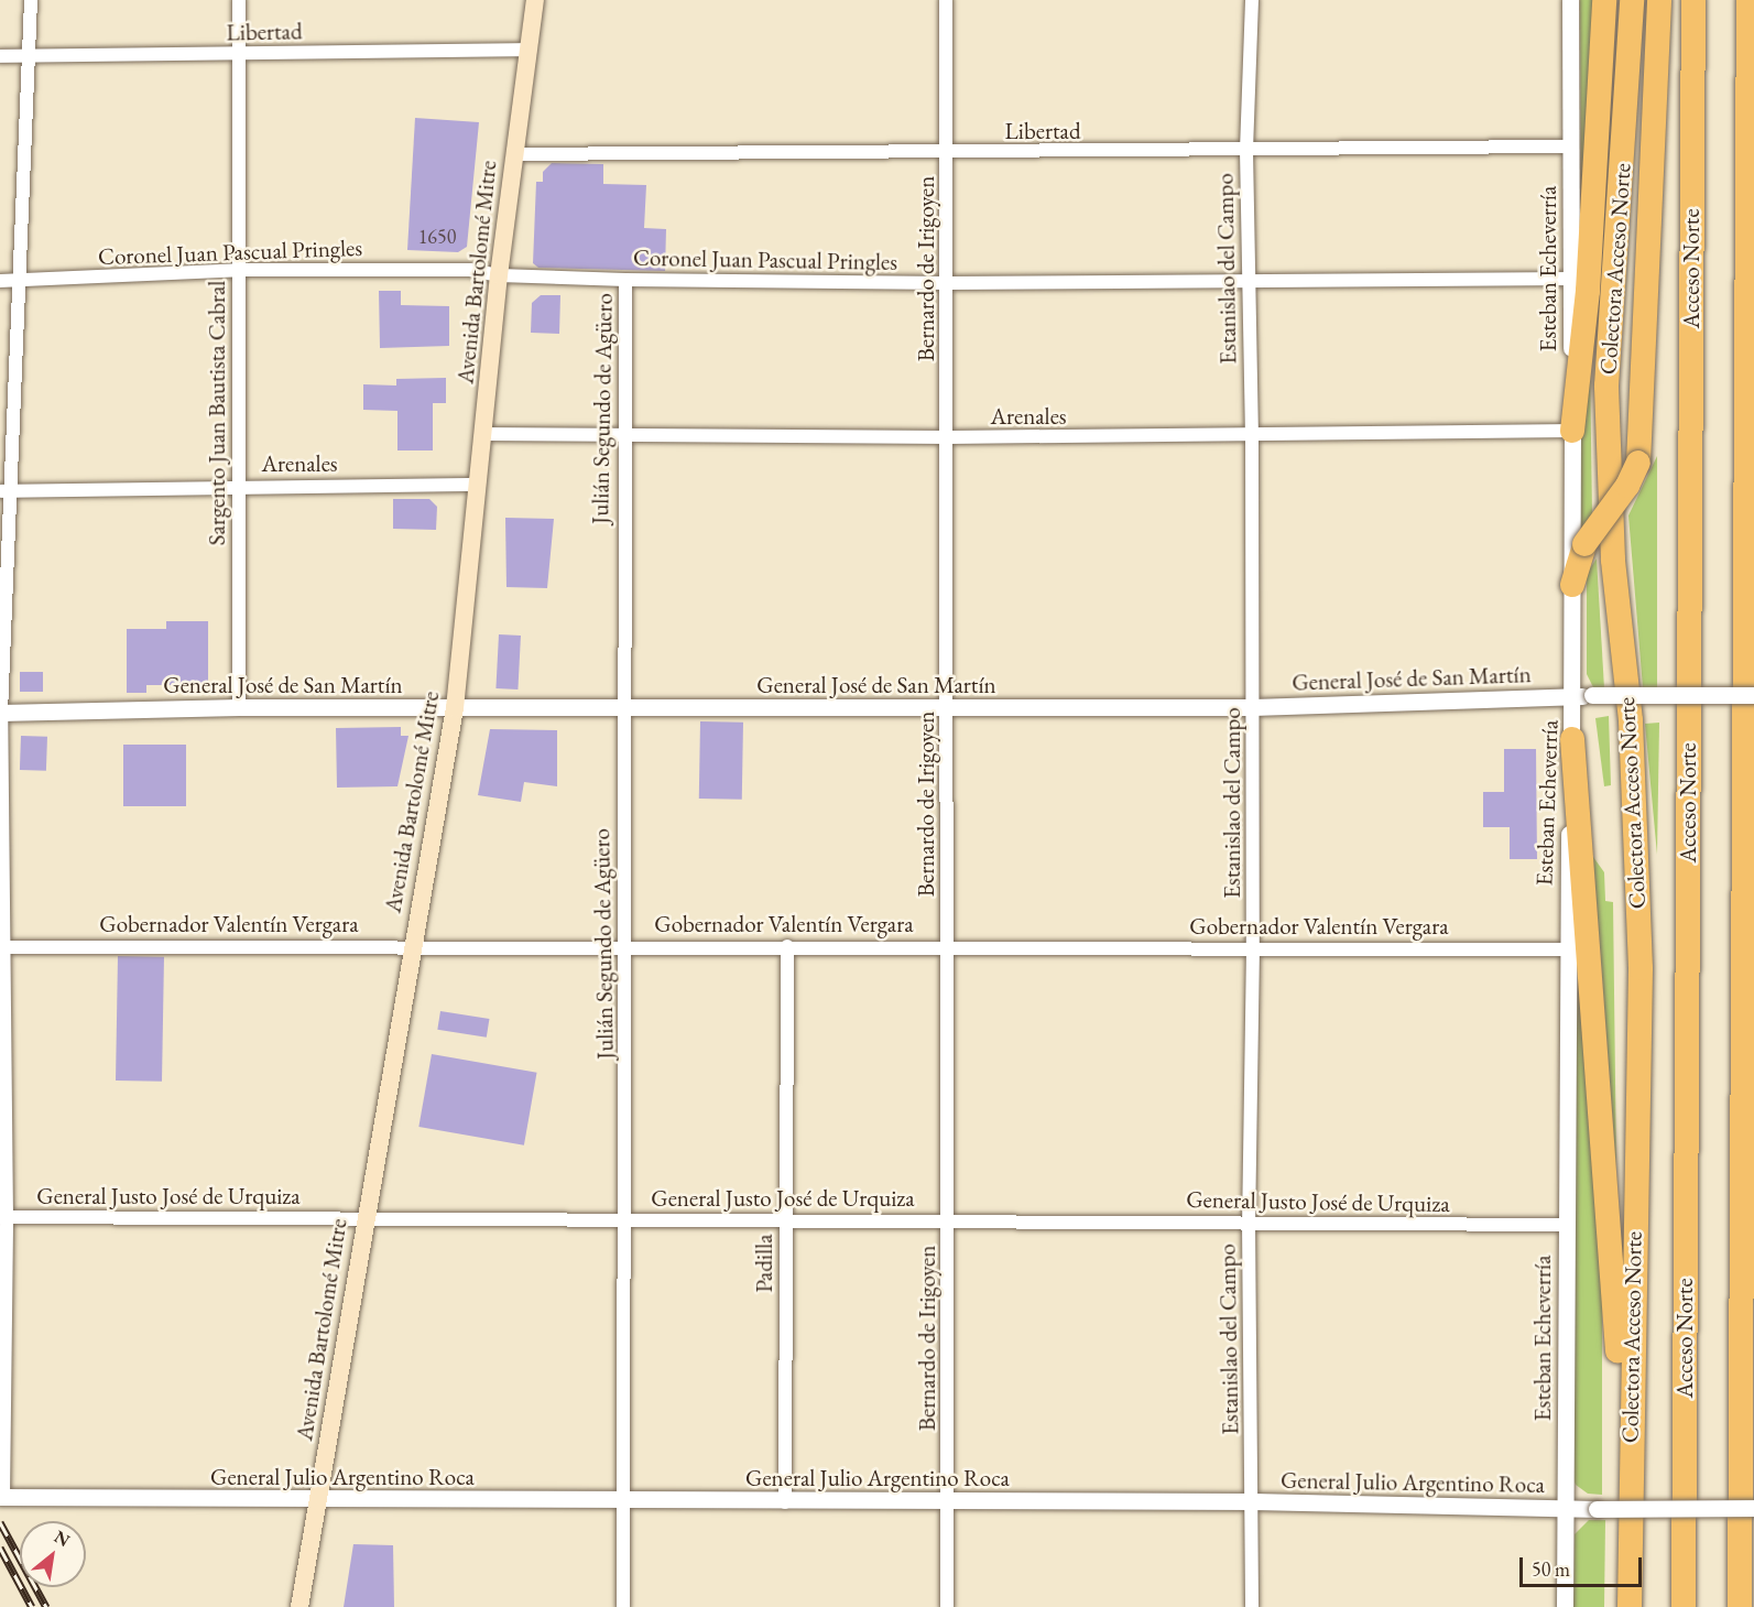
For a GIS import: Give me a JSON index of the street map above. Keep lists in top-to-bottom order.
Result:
{
  "streets": {
    "highway": ["Colectora Acceso Norte", "Acceso Norte"],
    "main road": ["Avenida Bartolomé Mitre"],
    "street": [
      "Libertad",
      "Coronel Juan Pascual Pringles",
      "Bernardo de Irigoyen",
      "Estanislao del Campo",
      "Esteban Echeverría",
      "Julián Segundo de Agüero",
      "Sargento Juan Bautista Cabral",
      "Arenales",
      "General José de San Martín",
      "Gobernador Valentín Vergara",
      "General Justo José de Urquiza",
      "Padilla",
      "General Julio Argentino Roca"
    ]
  },
  "crossings": [
    ["Libertad", "Bernardo de Irigoyen"],
    ["Libertad", "Estanislao del Campo"],
    ["Libertad", "Esteban Echeverría"],
    ["Libertad", "Avenida Bartolomé Mitre"],
    ["Libertad", "Sargento Juan Bautista Cabral"],
    ["Coronel Juan Pascual Pringles", "Bernardo de Irigoyen"],
    ["Coronel Juan Pascual Pringles", "Estanislao del Campo"],
    ["Coronel Juan Pascual Pringles", "Esteban Echeverría"],
    ["Coronel Juan Pascual Pringles", "Avenida Bartolomé Mitre"],
    ["Coronel Juan Pascual Pringles", "Julián Segundo de Agüero"],
    ["Coronel Juan Pascual Pringles", "Sargento Juan Bautista Cabral"],
    ["Bernardo de Irigoyen", "Arenales"],
    ["Bernardo de Irigoyen", "General José de San Martín"],
    ["Bernardo de Irigoyen", "Gobernador Valentín Vergara"],
    ["Bernardo de Irigoyen", "General Justo José de Urquiza"],
    ["Bernardo de Irigoyen", "General Julio Argentino Roca"],
    ["Estanislao del Campo", "Arenales"],
    ["Estanislao del Campo", "General José de San Martín"],
    ["Estanislao del Campo", "Gobernador Valentín Vergara"],
    ["Estanislao del Campo", "General Justo José de Urquiza"],
    ["Estanislao del Campo", "General Julio Argentino Roca"],
    ["Esteban Echeverría", "Arenales"],
    ["Esteban Echeverría", "General José de San Martín"],
    ["Esteban Echeverría", "Gobernador Valentín Vergara"],
    ["Esteban Echeverría", "General Justo José de Urquiza"],
    ["Esteban Echeverría", "General Julio Argentino Roca"],
    ["Avenida Bartolomé Mitre", "Arenales"],
    ["Avenida Bartolomé Mitre", "General José de San Martín"],
    ["Avenida Bartolomé Mitre", "Gobernador Valentín Vergara"],
    ["Avenida Bartolomé Mitre", "General Justo José de Urquiza"],
    ["Avenida Bartolomé Mitre", "General Julio Argentino Roca"],
    ["Julián Segundo de Agüero", "Arenales"],
    ["Julián Segundo de Agüero", "General José de San Martín"],
    ["Julián Segundo de Agüero", "Gobernador Valentín Vergara"],
    ["Julián Segundo de Agüero", "General Justo José de Urquiza"],
    ["Julián Segundo de Agüero", "General Julio Argentino Roca"],
    ["Sargento Juan Bautista Cabral", "Arenales"],
    ["Sargento Juan Bautista Cabral", "General José de San Martín"],
    ["Gobernador Valentín Vergara", "Padilla"],
    ["General Justo José de Urquiza", "Padilla"],
    ["Padilla", "General Julio Argentino Roca"]
  ],
  "house_numbers": ["1650"],
  "scale_bar": "50 m",
  "north": "top right"
}
